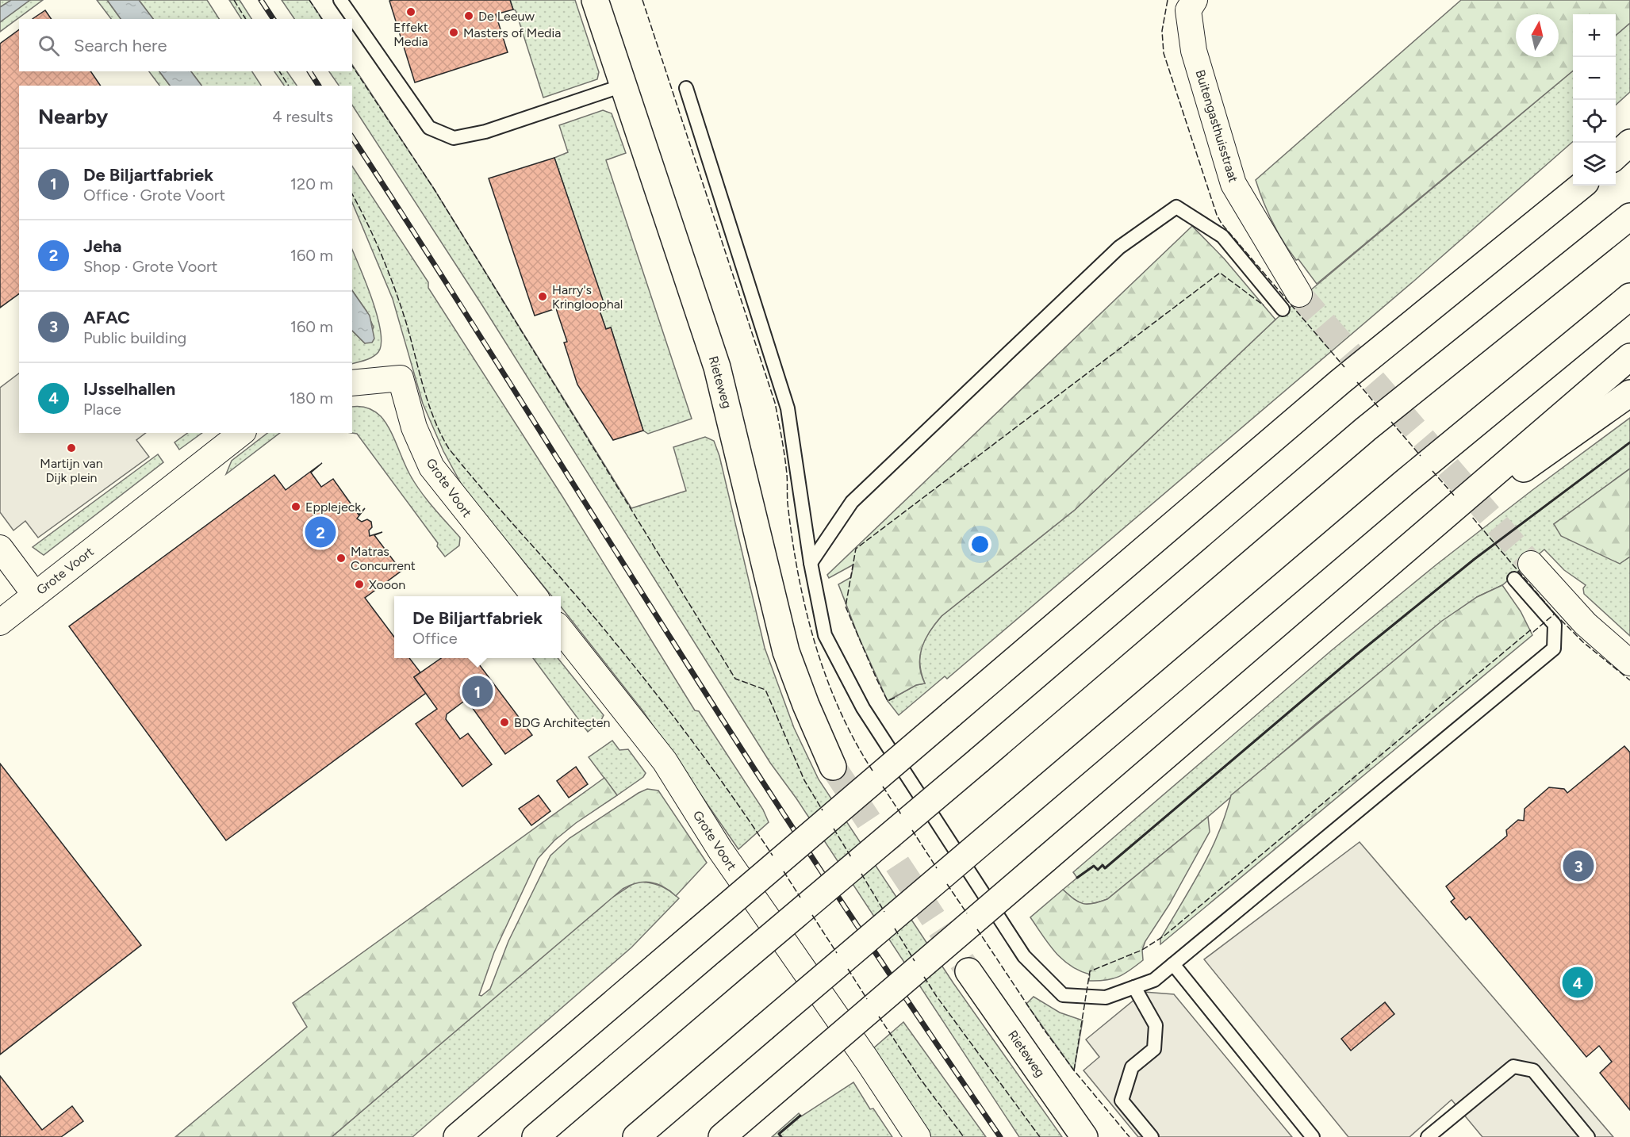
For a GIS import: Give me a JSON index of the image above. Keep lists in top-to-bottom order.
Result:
{
  "streets": {
    "main road": ["Rieteweg"],
    "street": ["Buitengasthuisstraat", "Grote Voort"]
  },
  "places": [
    "Effekt Media",
    "De Leeuw",
    "Masters of Media",
    "Harry's Kringloophal",
    "Martijn van Dijk plein",
    "Epplejeck",
    "Matras Concurrent",
    "Xooon",
    "BDG Architecten"
  ],
  "north": "top",
  "page": {
    "map_buttons": ["+", "−"],
    "search": "Search here",
    "heading": ["Nearby", "4 results"],
    "list": [
      {
        "mark": "1",
        "name": "De Biljartfabriek",
        "note": "Office · Grote Voort",
        "value": "120 m"
      },
      {
        "mark": "2",
        "name": "Jeha",
        "note": "Shop · Grote Voort",
        "value": "160 m"
      },
      {
        "mark": "3",
        "name": "AFAC",
        "note": "Public building",
        "value": "160 m"
      },
      {
        "mark": "4",
        "name": "IJsselhallen",
        "note": "Place",
        "value": "180 m"
      }
    ],
    "pins": [
      "2",
      "1",
      "3",
      "4"
    ],
    "popup": ["De Biljartfabriek", "Office"]
  }
}
